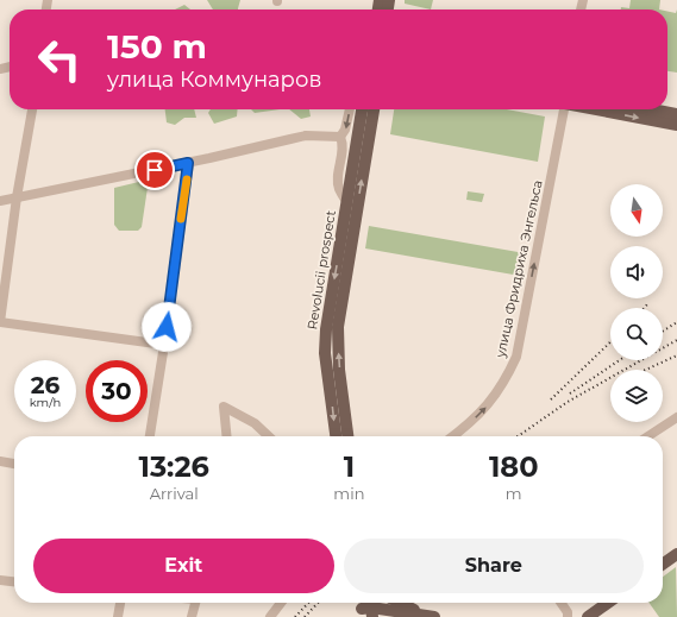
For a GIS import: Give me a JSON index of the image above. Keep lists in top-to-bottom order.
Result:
{
  "streets": {
    "main road": ["Revolucii prospect"],
    "street": ["улица Фридриха Энгельса"]
  },
  "one_way": ["улица Фридриха Энгельса"],
  "north": "bottom",
  "page": {
    "turn": ["150 m", "улица Коммунаров"],
    "speed": "26 km/h",
    "limit": "30",
    "eta": [
      "13:26",
      "Arrival",
      "1",
      "min",
      "180",
      "m"
    ],
    "buttons": ["Exit", "Share"]
  }
}
